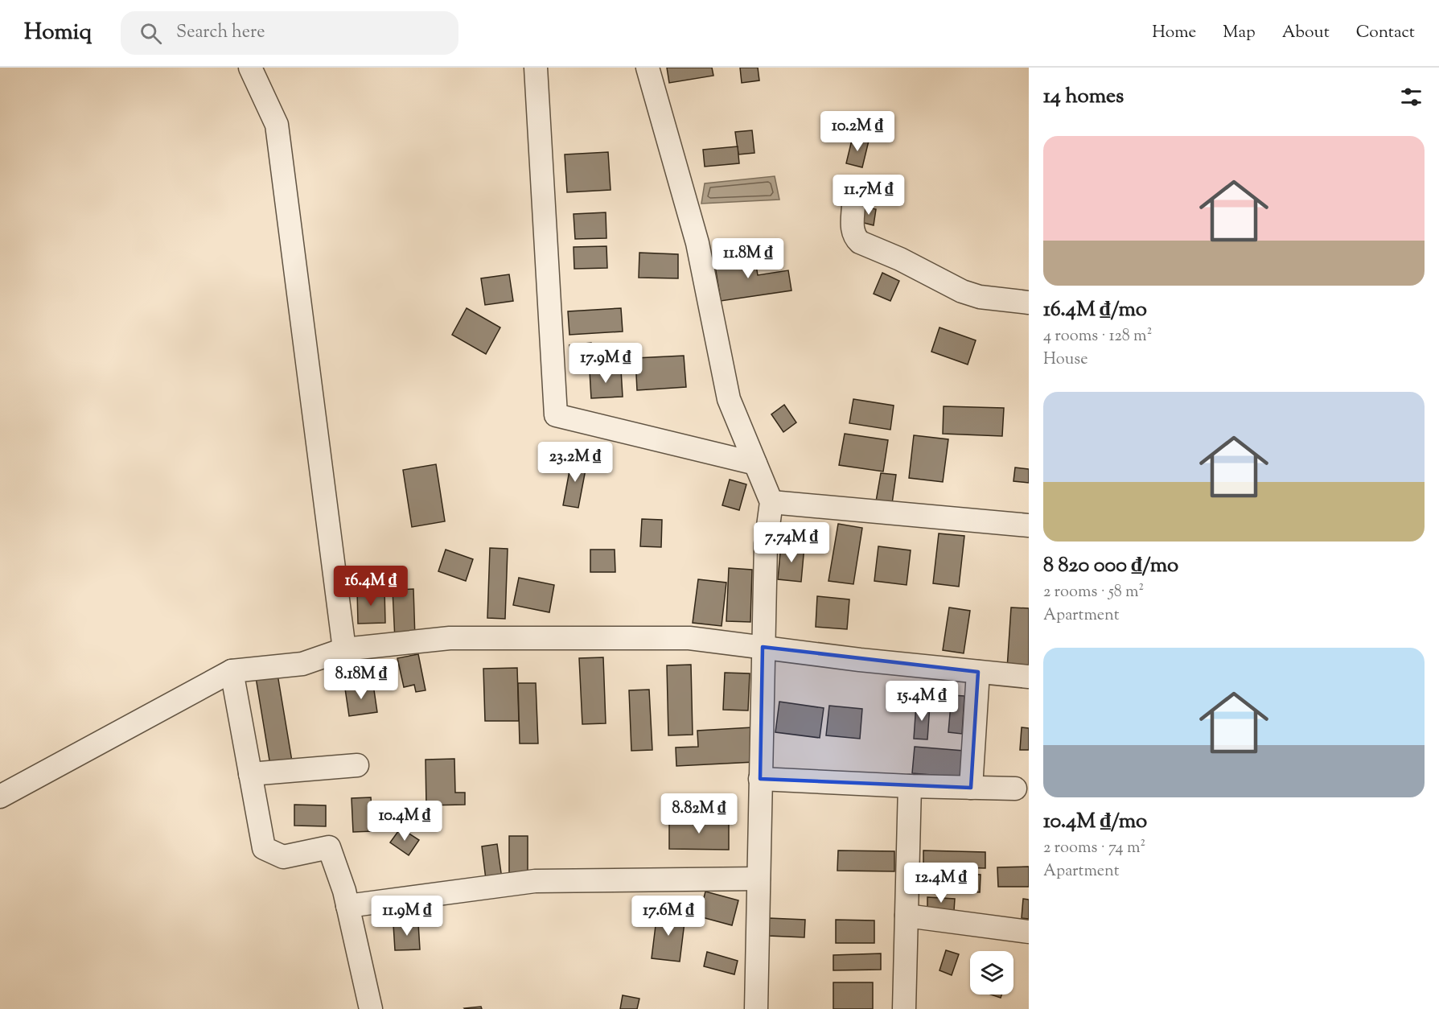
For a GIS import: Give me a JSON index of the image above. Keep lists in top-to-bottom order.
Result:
{
  "page": {
    "header": "Homiq",
    "search": "Search here",
    "nav": [
      "Home",
      "Map",
      "About",
      "Contact"
    ],
    "heading": "14 homes",
    "price": [
      "10.2M ₫",
      "11.7M ₫",
      "11.8M ₫",
      "17.9M ₫",
      "23.2M ₫",
      "7.74M ₫",
      "16.4M ₫",
      "8.18M ₫",
      "15.4M ₫",
      "8.82M ₫",
      "10.4M ₫",
      "12.4M ₫",
      "11.9M ₫",
      "17.6M ₫"
    ],
    "list": [
      {
        "name": "16.4M ₫/mo",
        "note": "4 rooms · 128 m² · House"
      },
      {
        "name": "8 820 000 ₫/mo",
        "note": "2 rooms · 58 m² · Apartment"
      },
      {
        "name": "10.4M ₫/mo",
        "note": "2 rooms · 74 m² · Apartment"
      }
    ]
  }
}
